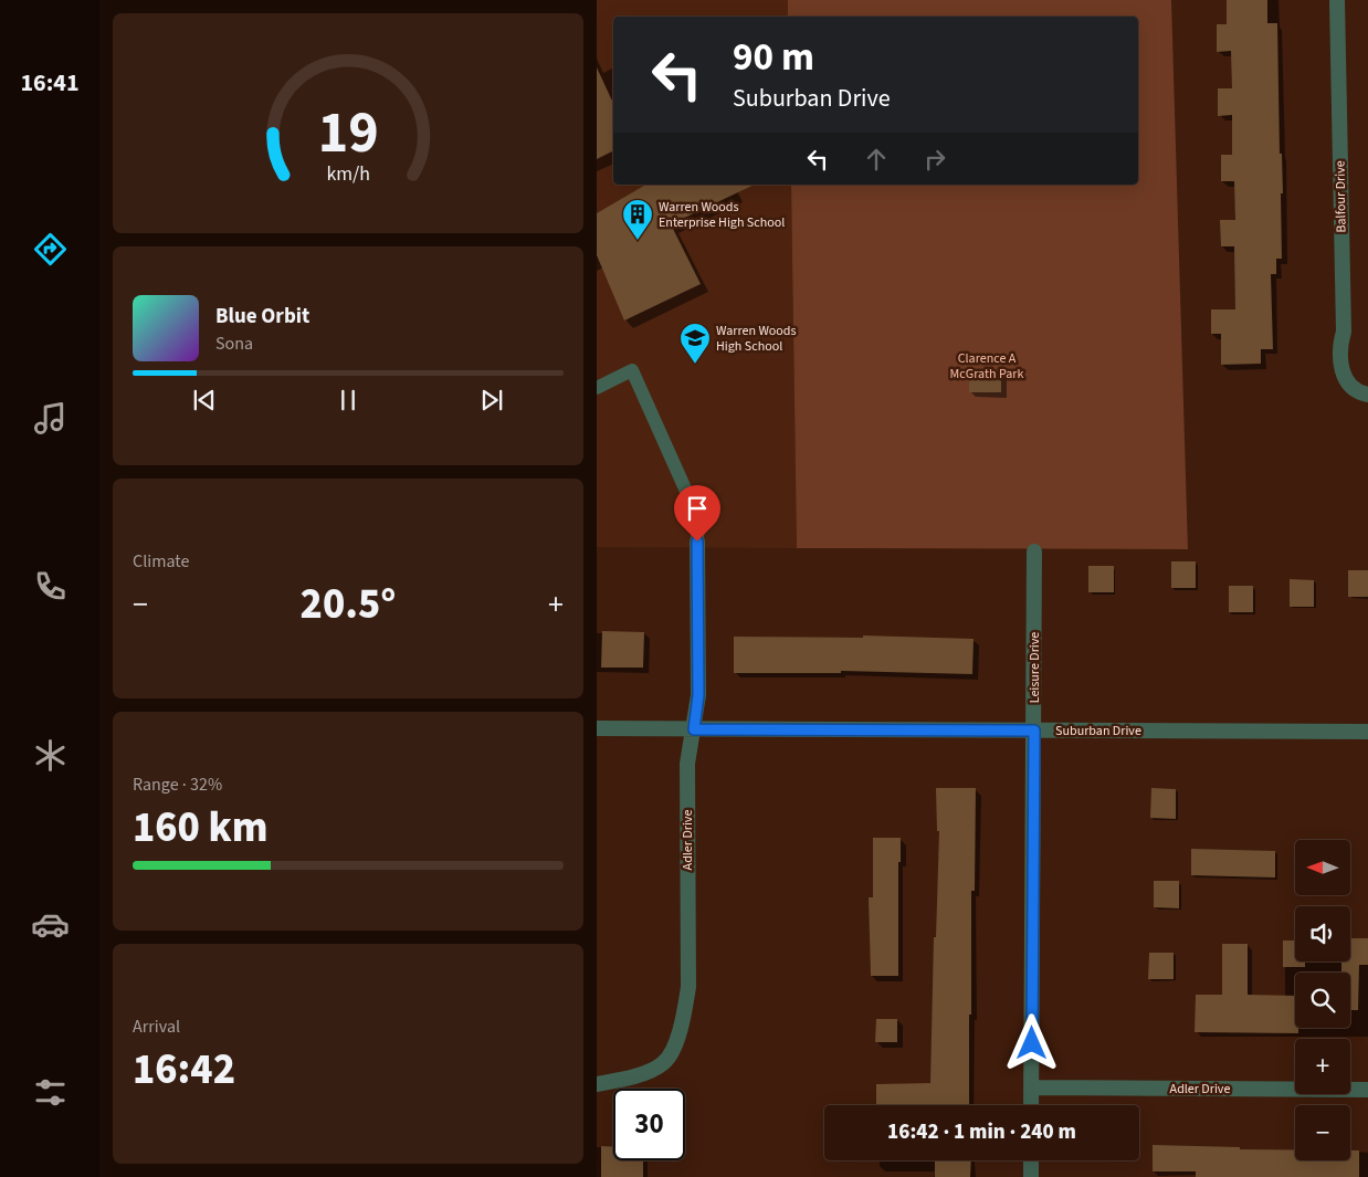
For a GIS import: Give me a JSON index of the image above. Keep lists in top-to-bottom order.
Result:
{
  "streets": {
    "street": [
      "Balfour Drive",
      "Leisure Drive",
      "Suburban Drive",
      "Adler Drive"
    ]
  },
  "crossings": [
    ["Leisure Drive", "Suburban Drive"],
    ["Leisure Drive", "Adler Drive"],
    ["Suburban Drive", "Adler Drive"]
  ],
  "parks": ["Clarence A McGrath Park"],
  "places": {
    "building": ["Warren Woods Enterprise High School"],
    "school or university": ["Warren Woods High School"]
  },
  "north": "left",
  "page": {
    "tabs": "16:41",
    "turn": ["90 m", "Suburban Drive"],
    "song": ["Blue Orbit", "Sona"],
    "tile": [
      "Climate",
      ["Range · 32%", "160 km"],
      ["Arrival", "16:42"]
    ],
    "heat": ["−", "20.5°", "+"],
    "map_buttons": ["+", "−"],
    "limit": "30",
    "trip": "16:42 · 1 min · 240 m",
    "gauge": ["19", "km/h"]
  }
}
